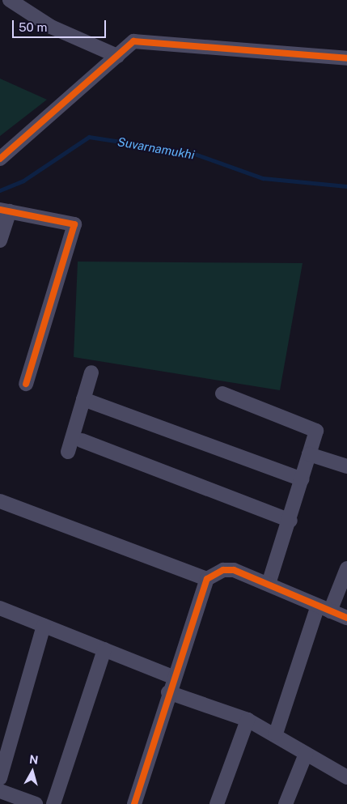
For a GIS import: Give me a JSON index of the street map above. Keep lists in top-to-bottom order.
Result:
{
  "water": ["Suvarnamukhi"],
  "scale_bar": "50 m",
  "north": "top"
}
